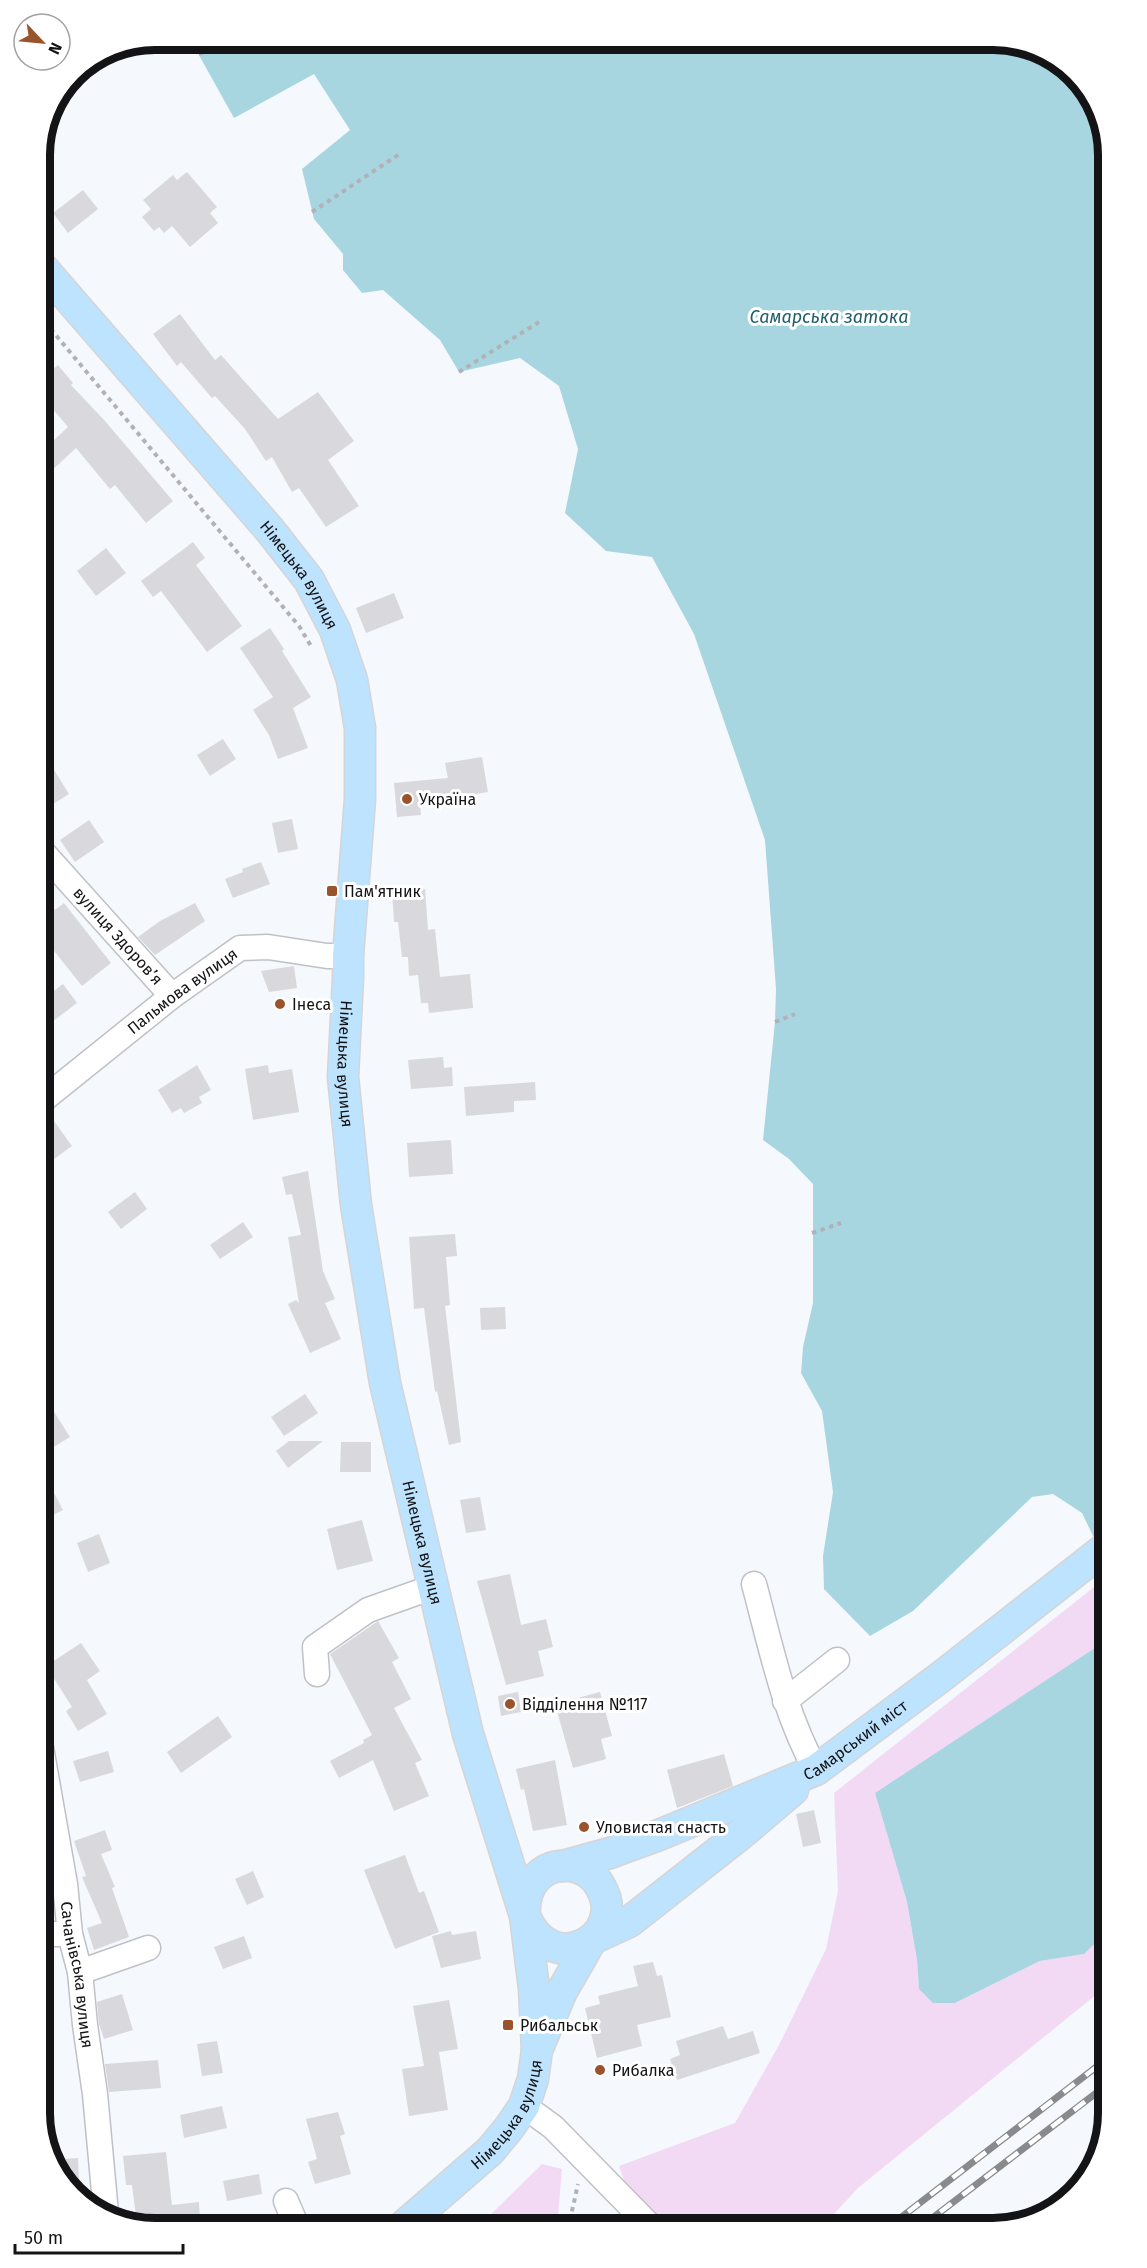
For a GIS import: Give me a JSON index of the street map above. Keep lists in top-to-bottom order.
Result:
{
  "streets": {
    "main road": ["Німецька вулиця", "Самарський міст"],
    "street": ["вулиця Здоровʼя", "Пальмова вулиця", "Сачанівська вулиця"]
  },
  "crossings": [
    ["Німецька вулиця", "Пальмова вулиця"],
    ["Німецька вулиця", "Самарський міст"],
    ["вулиця Здоровʼя", "Пальмова вулиця"]
  ],
  "water": ["Самарська затока"],
  "places": {
    "other": [
      "Україна",
      "Інеса",
      "Відділення №117",
      "Уловистая снасть",
      "Рибалка"
    ],
    "transit": ["Пам'ятник", "Рибальськ"]
  },
  "scale_bar": "50 m",
  "north": "bottom right"
}
